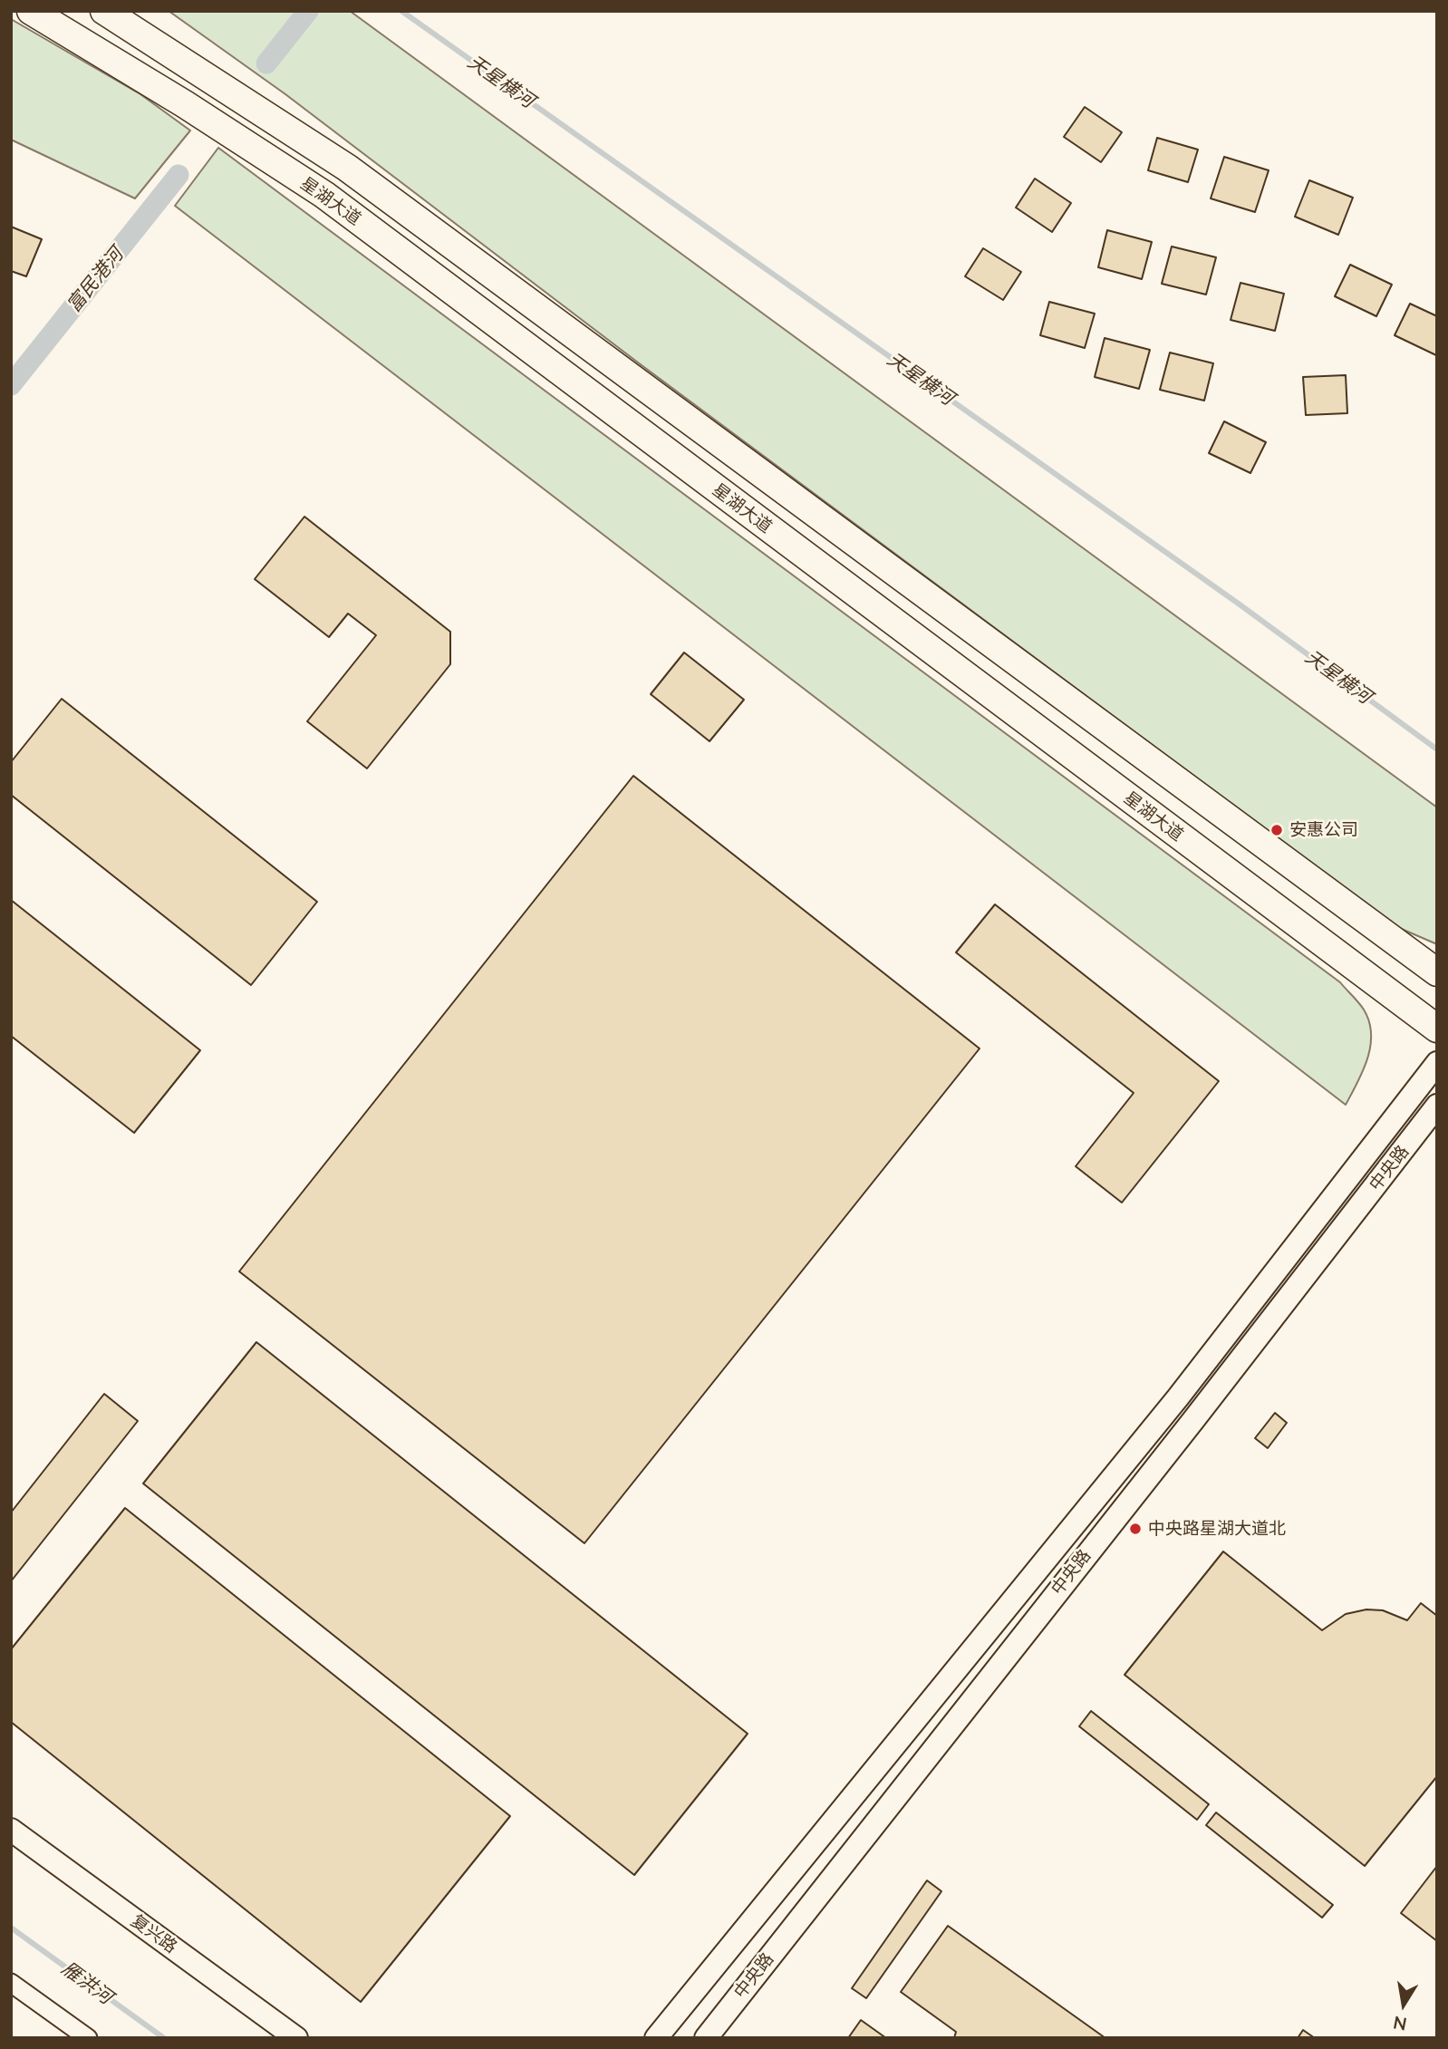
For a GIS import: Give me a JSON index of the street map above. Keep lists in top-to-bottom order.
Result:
{
  "streets": {
    "main road": ["星湖大道"],
    "street": ["中央路", "复兴路"]
  },
  "water": ["天星横河", "富民港河", "雁洪河"],
  "places": ["安惠公司", "中央路星湖大道北"],
  "north": "bottom"
}
